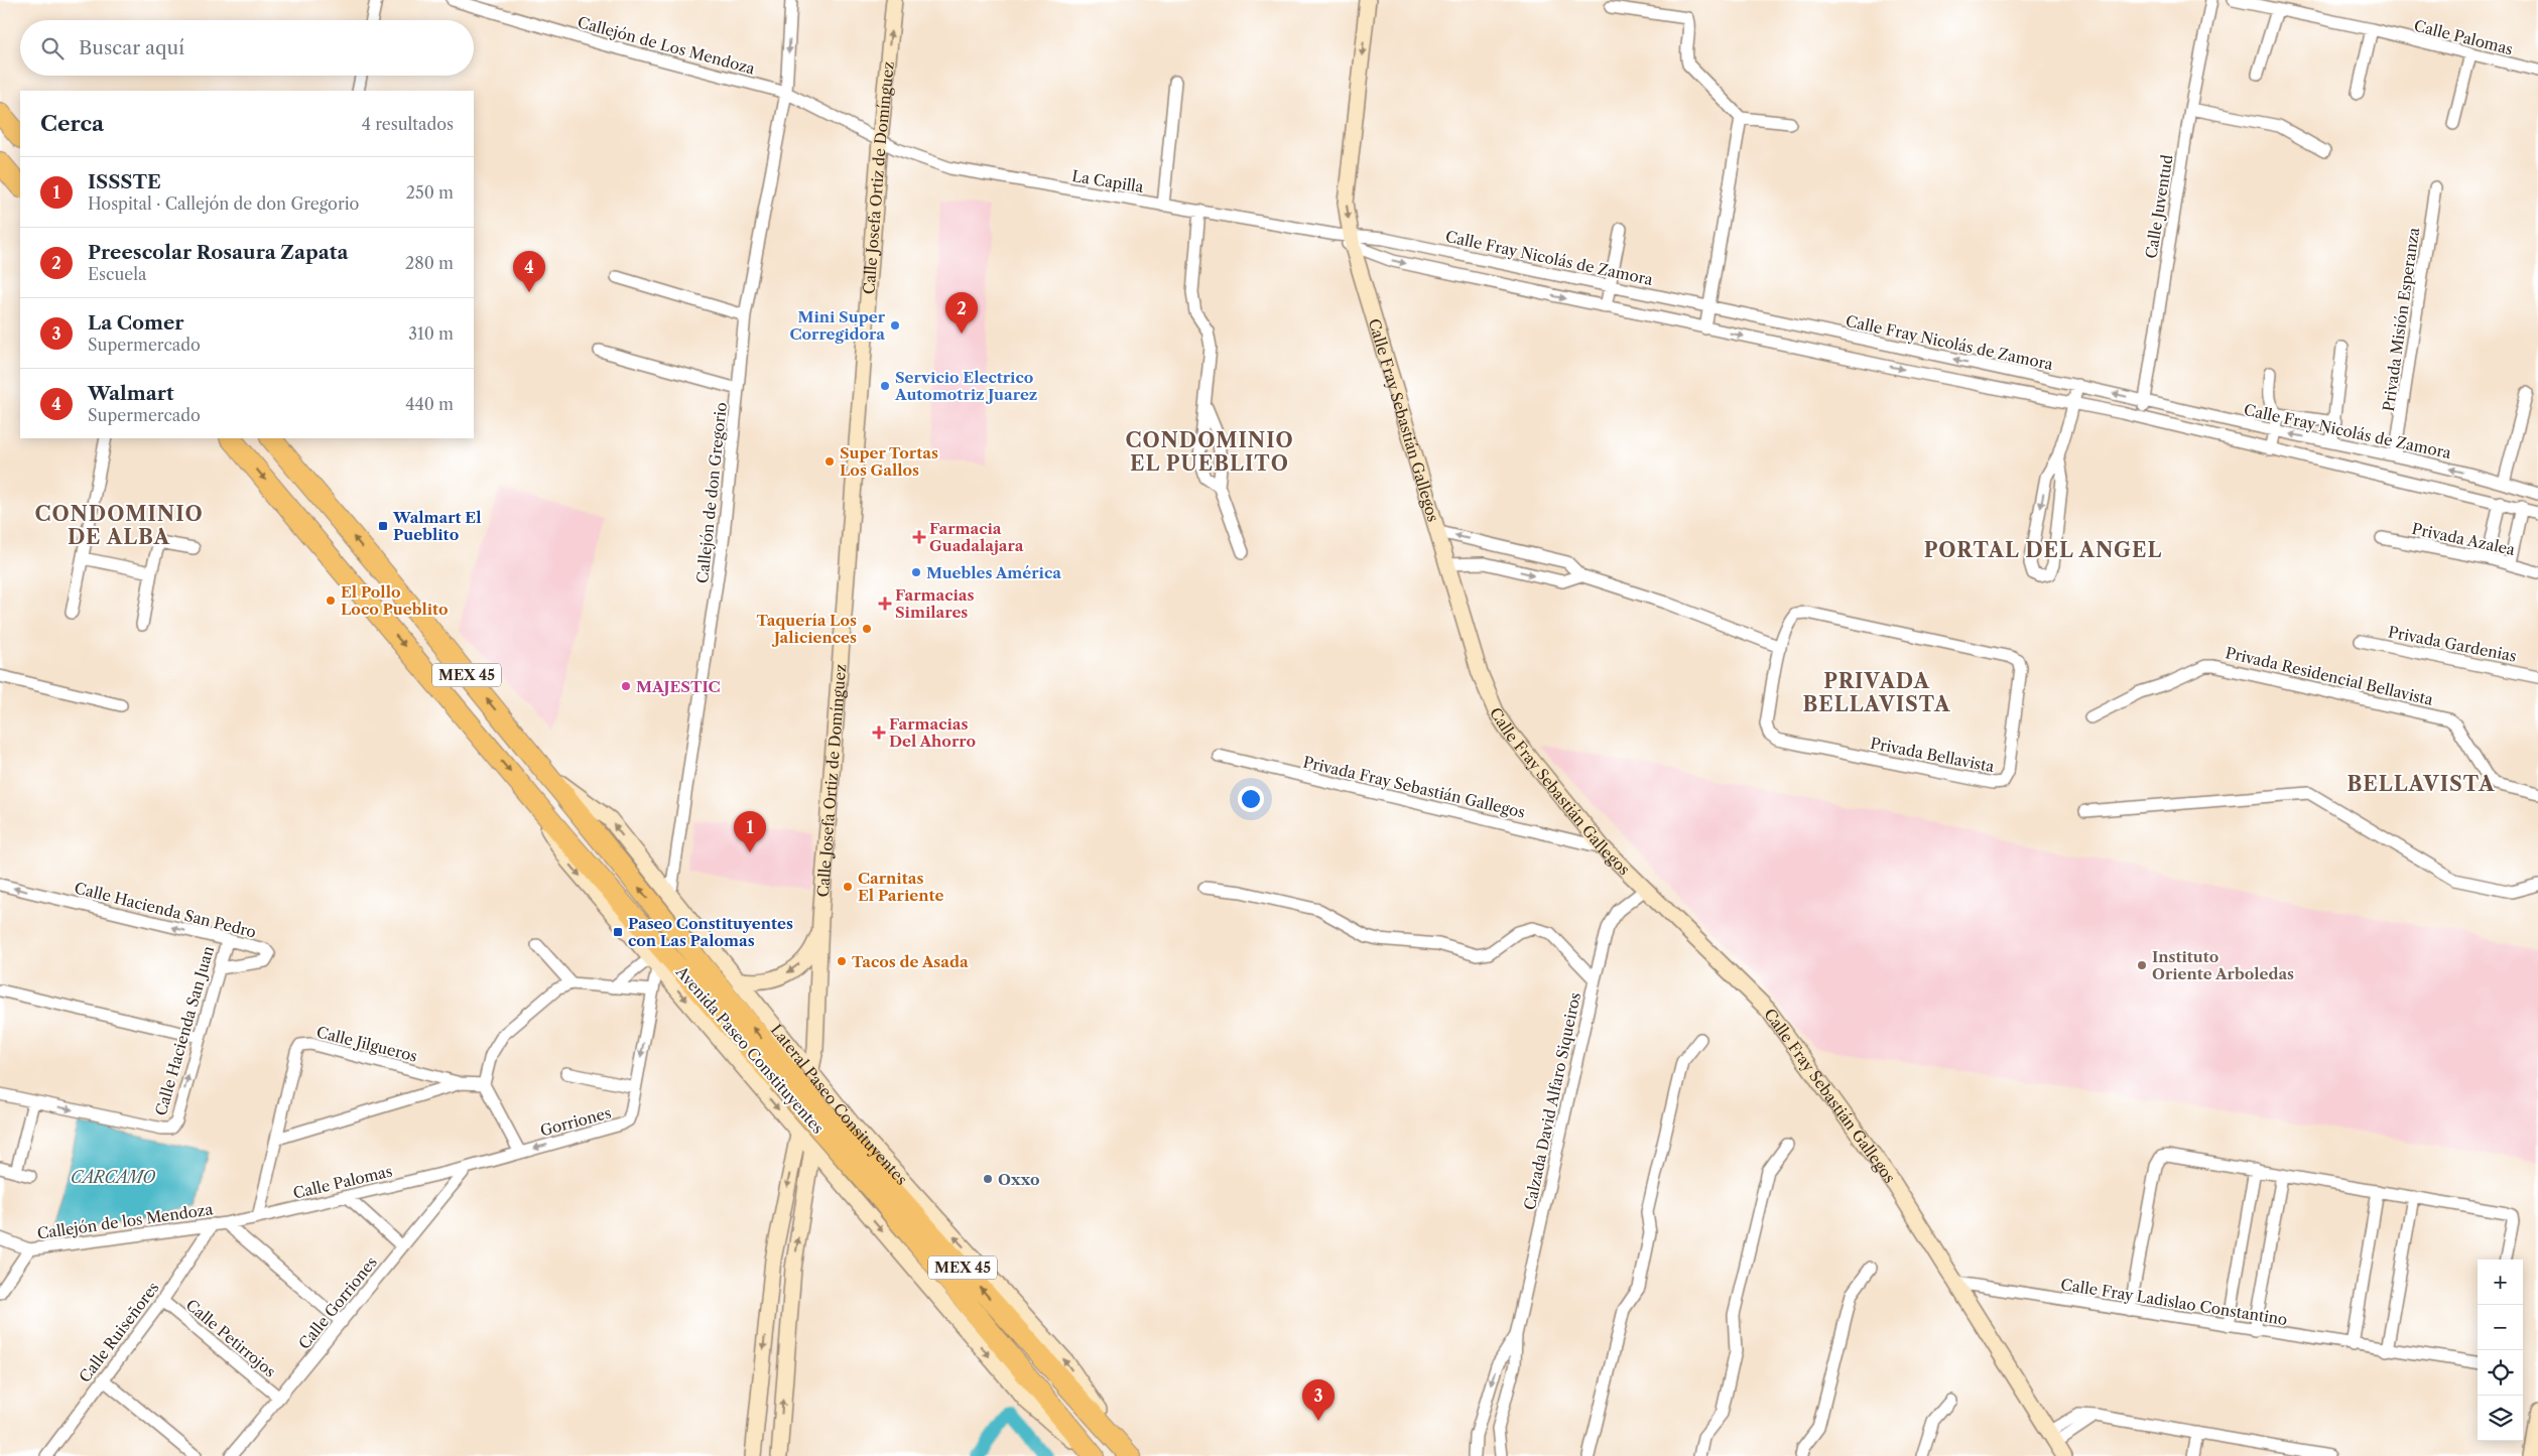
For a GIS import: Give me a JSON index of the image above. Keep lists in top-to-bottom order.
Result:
{
  "streets": {
    "highway": ["MEX 45", "Avenida Paseo Constituyentes"],
    "street": [
      "Calle Palomas",
      "Callejón de Los Mendoza",
      "Calle Josefa Ortiz de Domínguez",
      "La Capilla",
      "Calle Juventud",
      "Calle Fray Nicolás de Zamora",
      "Privada Misión Esperanza",
      "Calle Fray Sebastián Gallegos",
      "Callejón de don Gregorio",
      "Privada Azalea",
      "Privada Gardenias",
      "Privada Residencial Bellavista",
      "Privada Bellavista",
      "Privada Fray Sebastián Gallegos",
      "Calle Hacienda San Pedro",
      "Calle Hacienda San Juan",
      "Calle Jilgueros",
      "Calzada David Alfaro Siqueiros",
      "Lateral Paseo Consituyentes",
      "Gorriones",
      "Callejón de los Mendoza",
      "Calle Fray Ladislao Constantino",
      "Calle Gorriones",
      "Calle Ruiseñores",
      "Calle Petirrojos"
    ]
  },
  "crossings": [
    ["Calle Palomas", "Calle Jilgueros"],
    ["Calle Palomas", "Gorriones"],
    ["Calle Palomas", "Callejón de los Mendoza"],
    ["Calle Palomas", "Calle Gorriones"],
    ["Callejón de Los Mendoza", "Calle Josefa Ortiz de Domínguez"],
    ["Callejón de Los Mendoza", "La Capilla"],
    ["Callejón de Los Mendoza", "Callejón de don Gregorio"],
    ["Calle Josefa Ortiz de Domínguez", "La Capilla"],
    ["Calle Josefa Ortiz de Domínguez", "Lateral Paseo Consituyentes"],
    ["La Capilla", "Calle Fray Nicolás de Zamora"],
    ["La Capilla", "Calle Fray Sebastián Gallegos"],
    ["Calle Juventud", "Calle Fray Nicolás de Zamora"],
    ["Calle Fray Nicolás de Zamora", "Privada Misión Esperanza"],
    ["Calle Fray Nicolás de Zamora", "Calle Fray Sebastián Gallegos"],
    ["Calle Fray Sebastián Gallegos", "Privada Fray Sebastián Gallegos"],
    ["Calle Fray Sebastián Gallegos", "Calzada David Alfaro Siqueiros"],
    ["Calle Fray Sebastián Gallegos", "Calle Fray Ladislao Constantino"],
    ["Callejón de don Gregorio", "Lateral Paseo Consituyentes"],
    ["Calle Hacienda San Pedro", "Calle Hacienda San Juan"],
    ["Avenida Paseo Constituyentes", "Lateral Paseo Consituyentes"],
    ["Gorriones", "Calle Gorriones"],
    ["Callejón de los Mendoza", "Calle Ruiseñores"],
    ["Calle Gorriones", "Calle Petirrojos"],
    ["Calle Ruiseñores", "Calle Petirrojos"]
  ],
  "one_way": ["Gorriones"],
  "districts": [
    "CONDOMINIO EL PUEBLITO",
    "CONDOMINIO DE ALBA",
    "PORTAL DEL ANGEL",
    "PRIVADA BELLAVISTA",
    "BELLAVISTA"
  ],
  "water": ["CARCAMO"],
  "places": {
    "other": [
      "Mini Super Corregidora",
      "Servicio Electrico Automotriz Juarez",
      "Super Tortas Los Gallos",
      "Muebles América",
      "El Pollo Loco Pueblito",
      "Taquería Los Jaliciences",
      "MAJESTIC",
      "Carnitas El Pariente",
      "Tacos de Asada",
      "Instituto Oriente Arboledas",
      "Oxxo"
    ],
    "transit": ["Walmart El Pueblito", "Paseo Constituyentes con Las Palomas"],
    "health": ["Farmacia Guadalajara", "Farmacias Similares", "Farmacias Del Ahorro"]
  },
  "page": {
    "search": "Buscar aquí",
    "heading": ["Cerca", "4 resultados"],
    "list": [
      {
        "mark": "1",
        "name": "ISSSTE",
        "note": "Hospital · Callejón de don Gregorio",
        "value": "250 m"
      },
      {
        "mark": "2",
        "name": "Preescolar Rosaura Zapata",
        "note": "Escuela",
        "value": "280 m"
      },
      {
        "mark": "3",
        "name": "La Comer",
        "note": "Supermercado",
        "value": "310 m"
      },
      {
        "mark": "4",
        "name": "Walmart",
        "note": "Supermercado",
        "value": "440 m"
      }
    ],
    "pins": [
      "4",
      "2",
      "1",
      "3"
    ],
    "map_buttons": ["+", "−"]
  }
}
